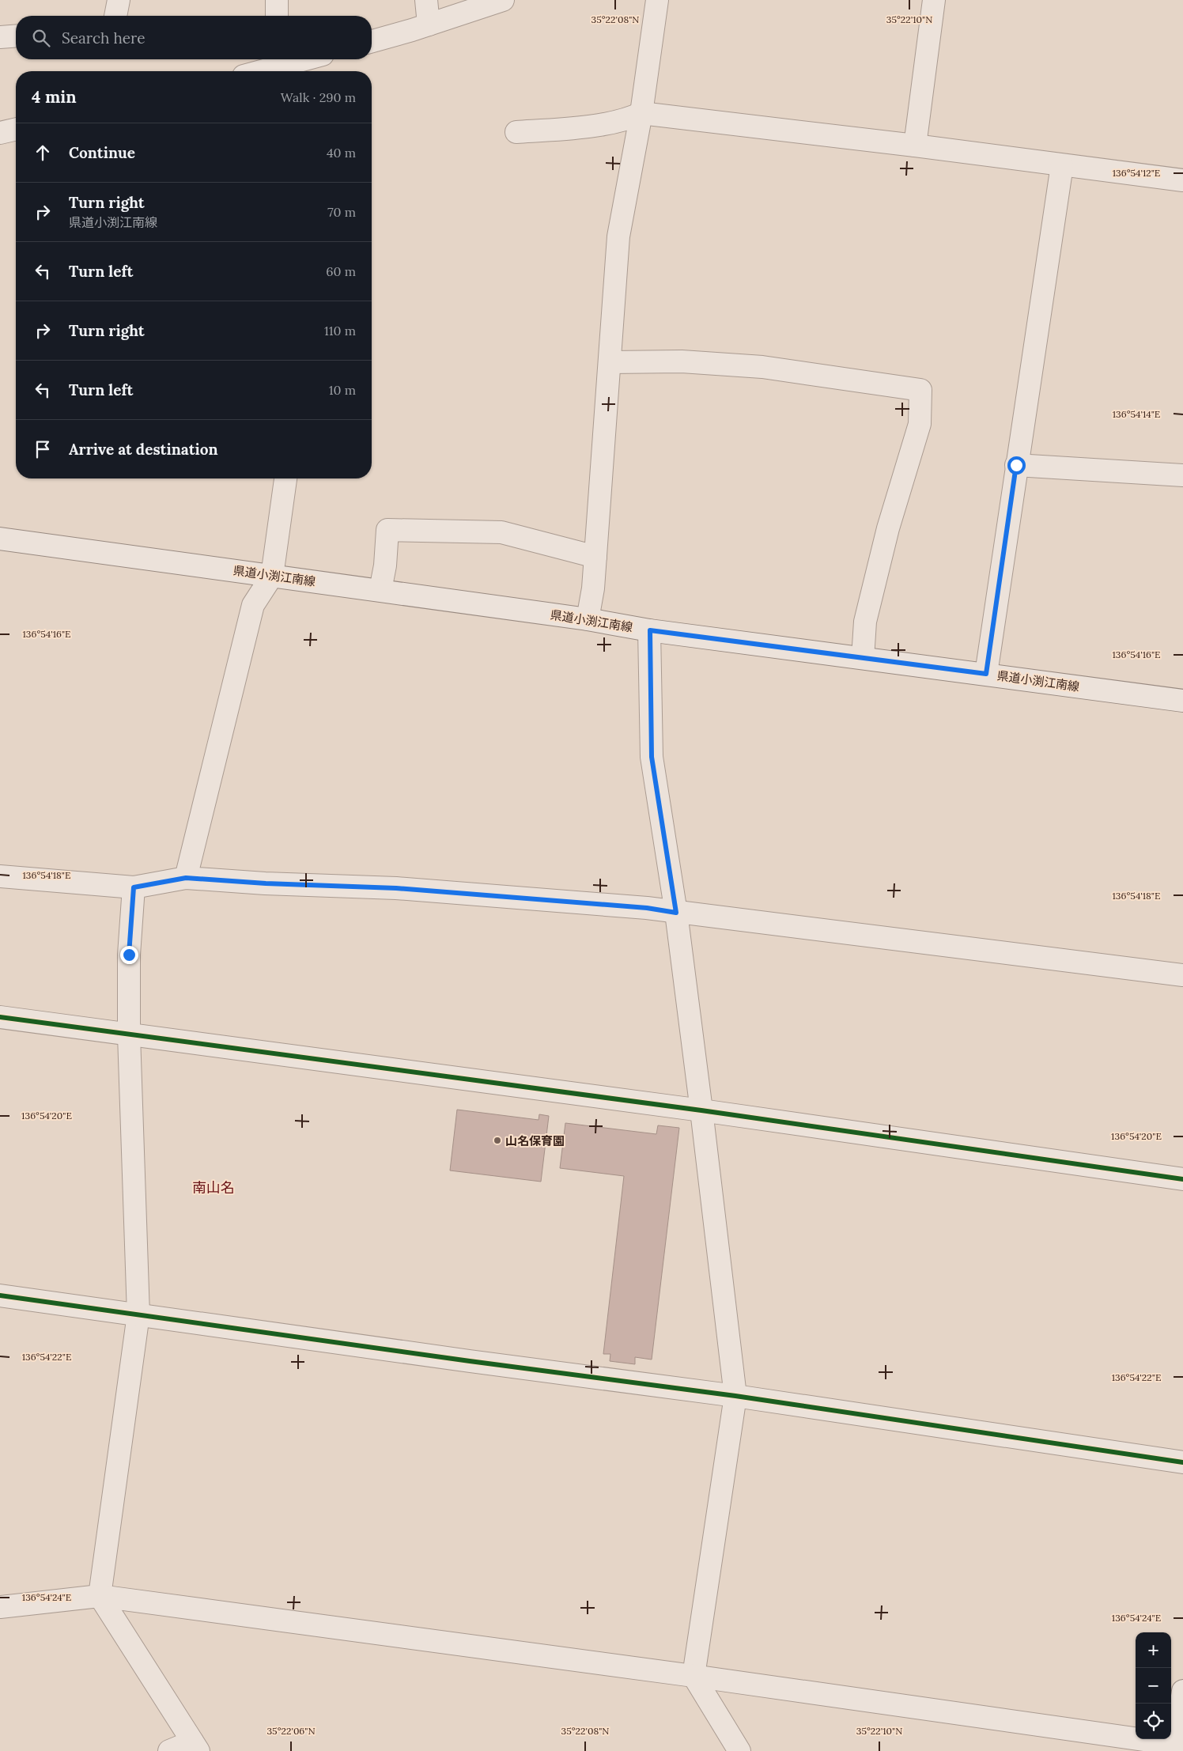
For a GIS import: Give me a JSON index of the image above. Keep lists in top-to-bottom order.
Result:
{
  "streets": {
    "street": ["県道小渕江南線"]
  },
  "districts": ["南山名"],
  "places": ["山名保育園"],
  "page": {
    "search": "Search here",
    "heading": ["4 min", "Walk · 290 m"],
    "list": [
      ["Continue", "40 m"],
      ["Turn right", "県道小渕江南線", "70 m"],
      ["Turn left", "60 m"],
      ["Turn right", "110 m"],
      ["Turn left", "10 m"],
      "Arrive at destination"
    ],
    "map_buttons": ["+", "−"]
  },
  "coordinates": [
    "35°22'08\"N",
    "35°22'10\"N",
    "136°54'12\"E",
    "136°54'14\"E",
    "136°54'16\"E",
    "136°54'18\"E",
    "136°54'20\"E",
    "136°54'22\"E",
    "136°54'24\"E",
    "35°22'06\"N"
  ]
}
